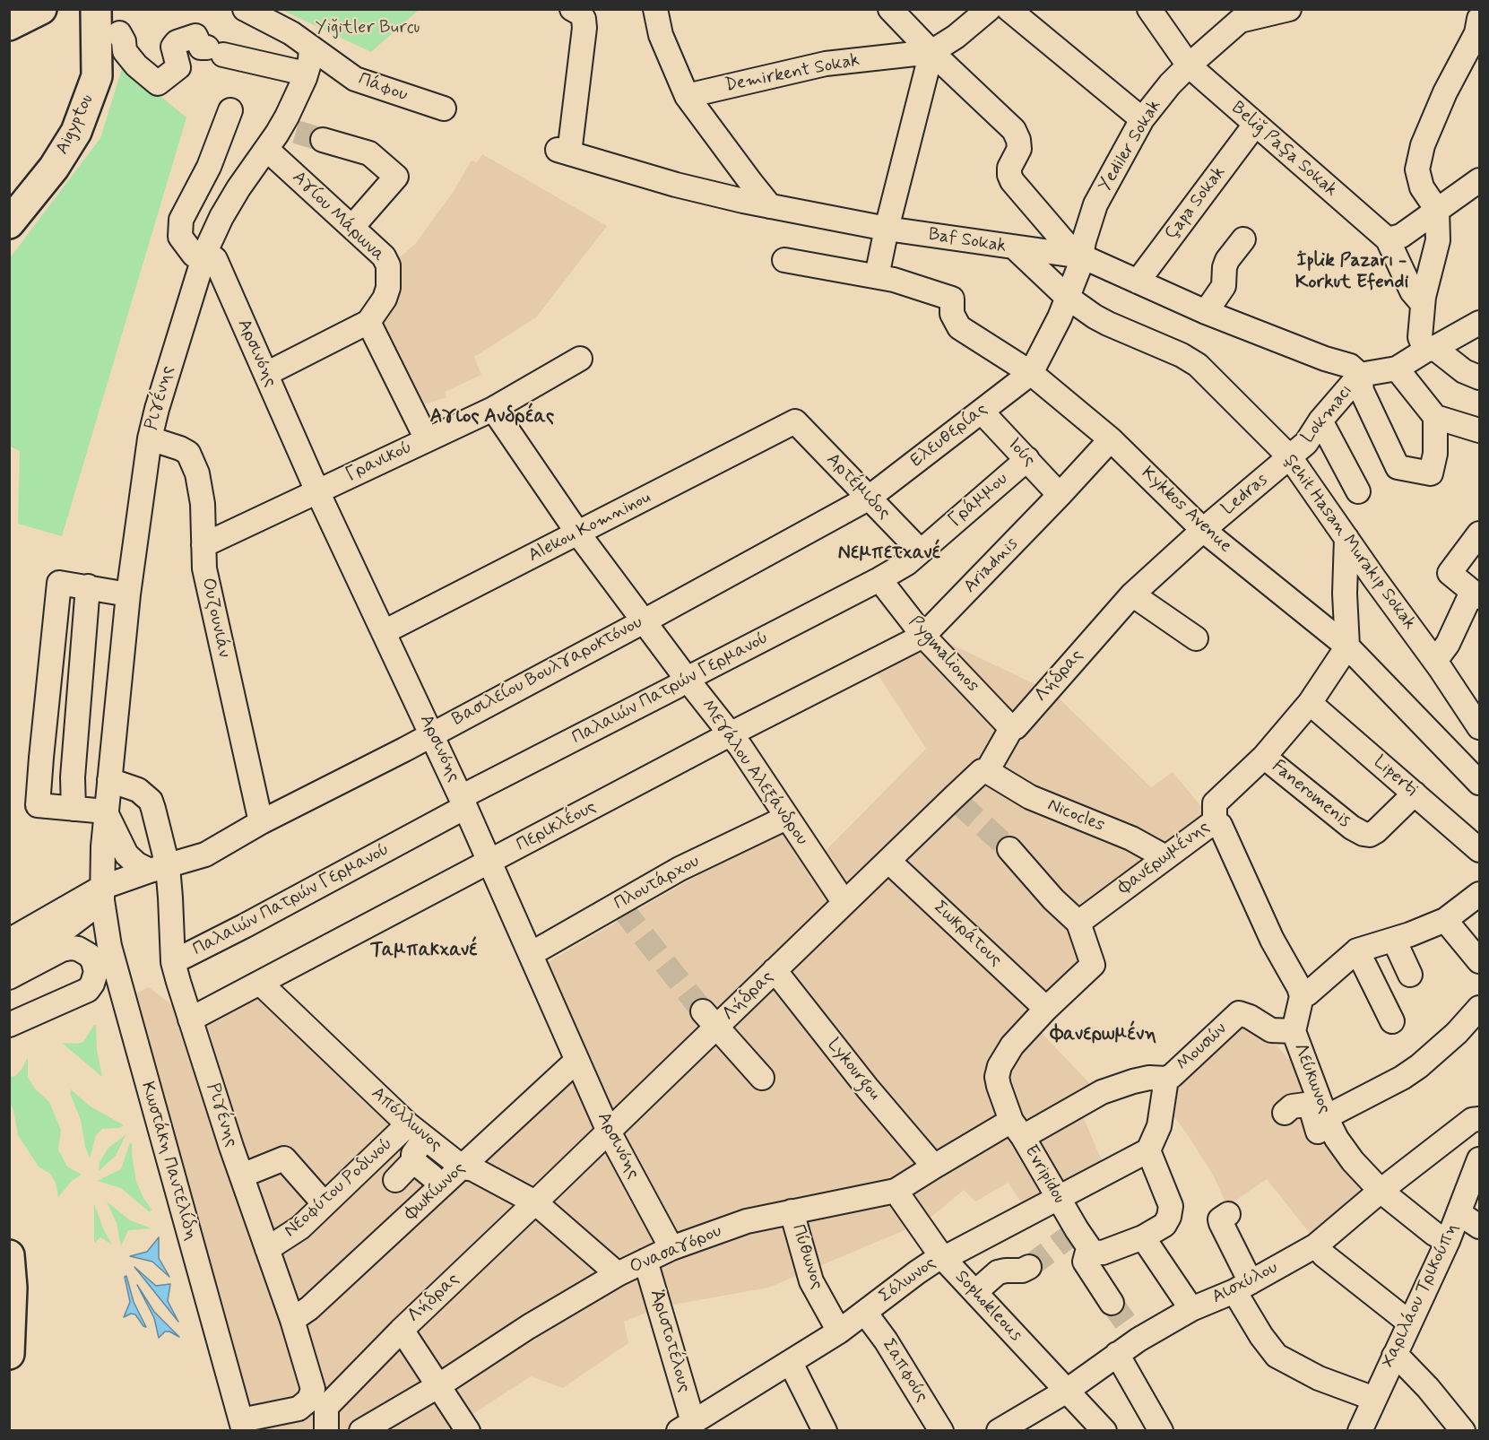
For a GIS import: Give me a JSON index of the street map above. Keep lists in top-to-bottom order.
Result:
{
  "streets": {
    "main road": ["Aigyptou"],
    "street": [
      "Demirkent Sokak",
      "Πάφου",
      "Yediler Sokak",
      "Beliğ Paşa Sokak",
      "Çapa Sokak",
      "Αγίου Μάρωνα",
      "Baf Sokak",
      "Αρσινόης",
      "Ριγένης",
      "Lokmacı",
      "Ελευθερίας",
      "Ιούς",
      "Γρανικού",
      "Αρτέμιδος",
      "Ledras",
      "Γράμμου",
      "Kykkos Avenue",
      "Alekou Komninou",
      "Şehit Hasan Murakıp Sokak",
      "Ariadnis",
      "Ουζουνιάν",
      "Pygmalionos",
      "Βασιλείου Βουλγαροκτόνου",
      "Λήδρας",
      "Παλαιών Πατρών Γερμανού",
      "Μεγάλου Αλεξάνδρου",
      "Liperti",
      "Faneromenis",
      "Nicocles",
      "Περικλέους",
      "Φανερωμένης",
      "Πλουτάρχου",
      "Σωκράτους",
      "Μουσών",
      "Lykourgou",
      "Λεύκωνος",
      "Απόλλωνος",
      "Kωστάκη Παντελίδη",
      "Evripidou",
      "Νεοφύτου Ροδινού",
      "Φωκίωνος",
      "Ονασαγόρου",
      "Πύθωνος",
      "Σόλωνος",
      "Αισχύλου",
      "Χαριλάου Τρικούπη",
      "Sophokleous",
      "Ἀριστοτέλους",
      "Σαπφούς"
    ]
  },
  "crossings": [
    ["Πάφου", "Ριγένης"],
    ["Yediler Sokak", "Beliğ Paşa Sokak"],
    ["Yediler Sokak", "Baf Sokak"],
    ["Yediler Sokak", "Ελευθερίας"],
    ["Yediler Sokak", "Kykkos Avenue"],
    ["Yediler Sokak", "Şehit Hasan Murakıp Sokak"],
    ["Beliğ Paşa Sokak", "Çapa Sokak"],
    ["Çapa Sokak", "Baf Sokak"],
    ["Αγίου Μάρωνα", "Ριγένης"],
    ["Baf Sokak", "Lokmacı"],
    ["Baf Sokak", "Şehit Hasan Murakıp Sokak"],
    ["Αρσινόης", "Ριγένης"],
    ["Αρσινόης", "Γρανικού"],
    ["Αρσινόης", "Alekou Komninou"],
    ["Αρσινόης", "Βασιλείου Βουλγαροκτόνου"],
    ["Αρσινόης", "Λήδρας"],
    ["Αρσινόης", "Παλαιών Πατρών Γερμανού"],
    ["Αρσινόης", "Περικλέους"],
    ["Αρσινόης", "Πλουτάρχου"],
    ["Αρσινόης", "Φωκίωνος"],
    ["Αρσινόης", "Ονασαγόρου"],
    ["Ριγένης", "Ουζουνιάν"],
    ["Ριγένης", "Βασιλείου Βουλγαροκτόνου"],
    ["Ριγένης", "Παλαιών Πατρών Γερμανού"],
    ["Ριγένης", "Περικλέους"],
    ["Ριγένης", "Kωστάκη Παντελίδη"],
    ["Ριγένης", "Νεοφύτου Ροδινού"],
    ["Ριγένης", "Φωκίωνος"],
    ["Lokmacı", "Ledras"],
    ["Lokmacı", "Şehit Hasan Murakıp Sokak"],
    ["Ελευθερίας", "Ιούς"],
    ["Ελευθερίας", "Αρτέμιδος"],
    ["Ελευθερίας", "Kykkos Avenue"],
    ["Ελευθερίας", "Βασιλείου Βουλγαροκτόνου"],
    ["Ιούς", "Γράμμου"],
    ["Ιούς", "Ariadnis"],
    ["Γρανικού", "Ουζουνιάν"],
    ["Γρανικού", "Μεγάλου Αλεξάνδρου"],
    ["Αρτέμιδος", "Γράμμου"],
    ["Αρτέμιδος", "Alekou Komninou"],
    ["Αρτέμιδος", "Βασιλείου Βουλγαροκτόνου"],
    ["Ledras", "Kykkos Avenue"],
    ["Ledras", "Şehit Hasan Murakıp Sokak"],
    ["Ledras", "Λήδρας"],
    ["Γράμμου", "Pygmalionos"],
    ["Γράμμου", "Παλαιών Πατρών Γερμανού"],
    ["Kykkos Avenue", "Ariadnis"],
    ["Kykkos Avenue", "Faneromenis"],
    ["Alekou Komninou", "Μεγάλου Αλεξάνδρου"],
    ["Ariadnis", "Pygmalionos"],
    ["Ariadnis", "Περικλέους"],
    ["Ουζουνιάν", "Βασιλείου Βουλγαροκτόνου"],
    ["Pygmalionos", "Λήδρας"],
    ["Pygmalionos", "Παλαιών Πατρών Γερμανού"],
    ["Pygmalionos", "Περικλέους"],
    ["Βασιλείου Βουλγαροκτόνου", "Μεγάλου Αλεξάνδρου"],
    ["Βασιλείου Βουλγαροκτόνου", "Kωστάκη Παντελίδη"],
    ["Λήδρας", "Μεγάλου Αλεξάνδρου"],
    ["Λήδρας", "Nicocles"],
    ["Λήδρας", "Σωκράτους"],
    ["Λήδρας", "Lykourgou"],
    ["Λήδρας", "Απόλλωνος"],
    ["Παλαιών Πατρών Γερμανού", "Μεγάλου Αλεξάνδρου"],
    ["Μεγάλου Αλεξάνδρου", "Περικλέους"],
    ["Μεγάλου Αλεξάνδρου", "Πλουτάρχου"],
    ["Liperti", "Faneromenis"],
    ["Faneromenis", "Φανερωμένης"],
    ["Nicocles", "Φανερωμένης"],
    ["Περικλέους", "Απόλλωνος"],
    ["Μουσών", "Λεύκωνος"],
    ["Μουσών", "Evripidou"],
    ["Μουσών", "Ονασαγόρου"],
    ["Lykourgou", "Ονασαγόρου"],
    ["Λεύκωνος", "Αισχύλου"],
    ["Λεύκωνος", "Χαριλάου Τρικούπη"],
    ["Απόλλωνος", "Νεοφύτου Ροδινού"],
    ["Απόλλωνος", "Φωκίωνος"],
    ["Απόλλωνος", "Ονασαγόρου"],
    ["Evripidou", "Ονασαγόρου"],
    ["Evripidou", "Σόλωνος"],
    ["Ονασαγόρου", "Πύθωνος"],
    ["Ονασαγόρου", "Sophokleous"],
    ["Ονασαγόρου", "Ἀριστοτέλους"],
    ["Πύθωνος", "Σόλωνος"],
    ["Σόλωνος", "Sophokleous"],
    ["Σόλωνος", "Ἀριστοτέλους"],
    ["Σόλωνος", "Σαπφούς"],
    ["Αισχύλου", "Sophokleous"]
  ],
  "districts": [
    "İplik Pazarı - Korkut Efendi",
    "Αγιος Ανδρέας",
    "Νεμπετχανέ",
    "Ταμπακχανέ",
    "Φανερωμένη"
  ],
  "parks": ["Yiğitler Burcu"]
}
